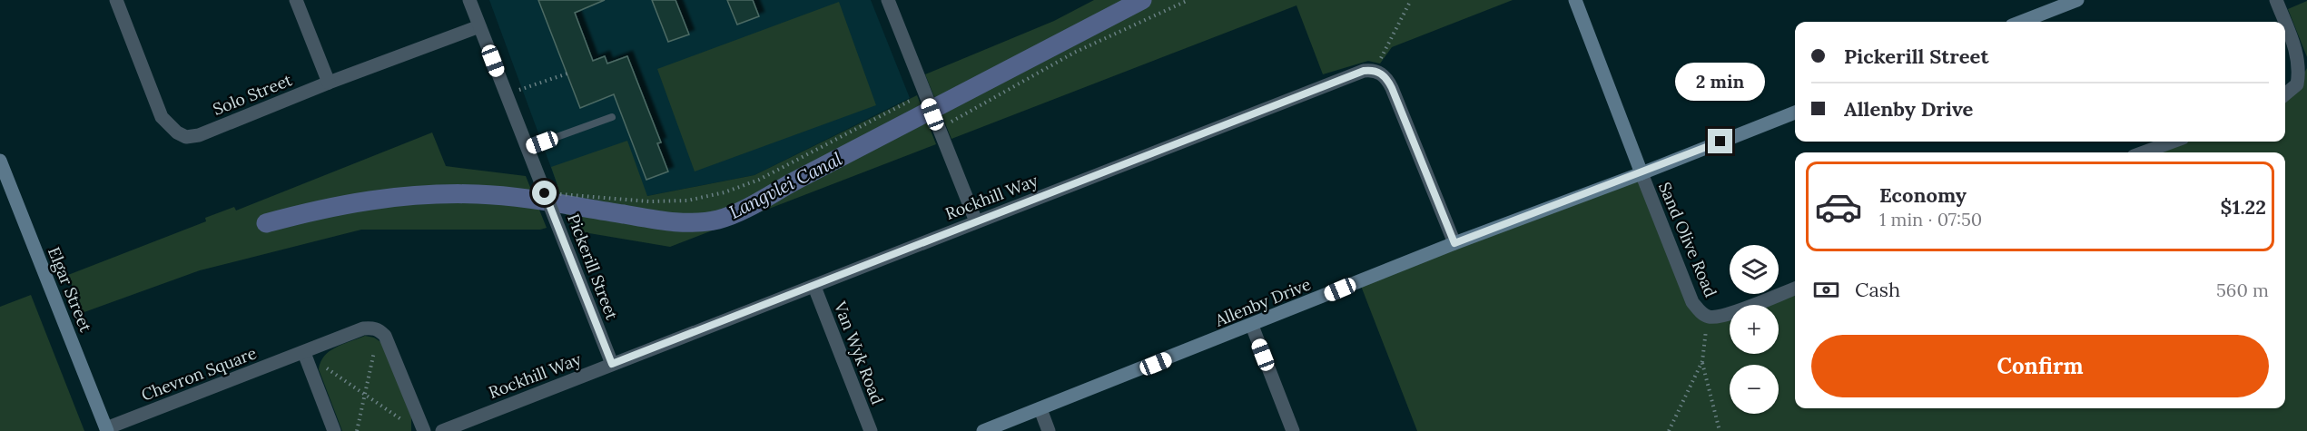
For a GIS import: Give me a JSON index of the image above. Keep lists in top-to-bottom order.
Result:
{
  "streets": {
    "street": [
      "Solo Street",
      "Rockhill Way",
      "Sand Olive Road",
      "Pickerill Street",
      "Elgar Street",
      "Allenby Drive",
      "Van Wyk Road",
      "Chevron Square"
    ]
  },
  "crossings": [
    ["Solo Street", "Pickerill Street"],
    ["Rockhill Way", "Pickerill Street"],
    ["Rockhill Way", "Van Wyk Road"],
    ["Sand Olive Road", "Allenby Drive"],
    ["Elgar Street", "Chevron Square"]
  ],
  "water": ["Langvlei Canal"],
  "page": {
    "banner": ["Pickerill Street", "Allenby Drive"],
    "bubble": "2 min",
    "list": [
      {
        "name": "Economy",
        "note": "1 min · 07:50",
        "value": "$1.22"
      }
    ],
    "map_buttons": ["+", "−"],
    "pay": ["Cash", "560 m"],
    "buttons": "Confirm"
  }
}
